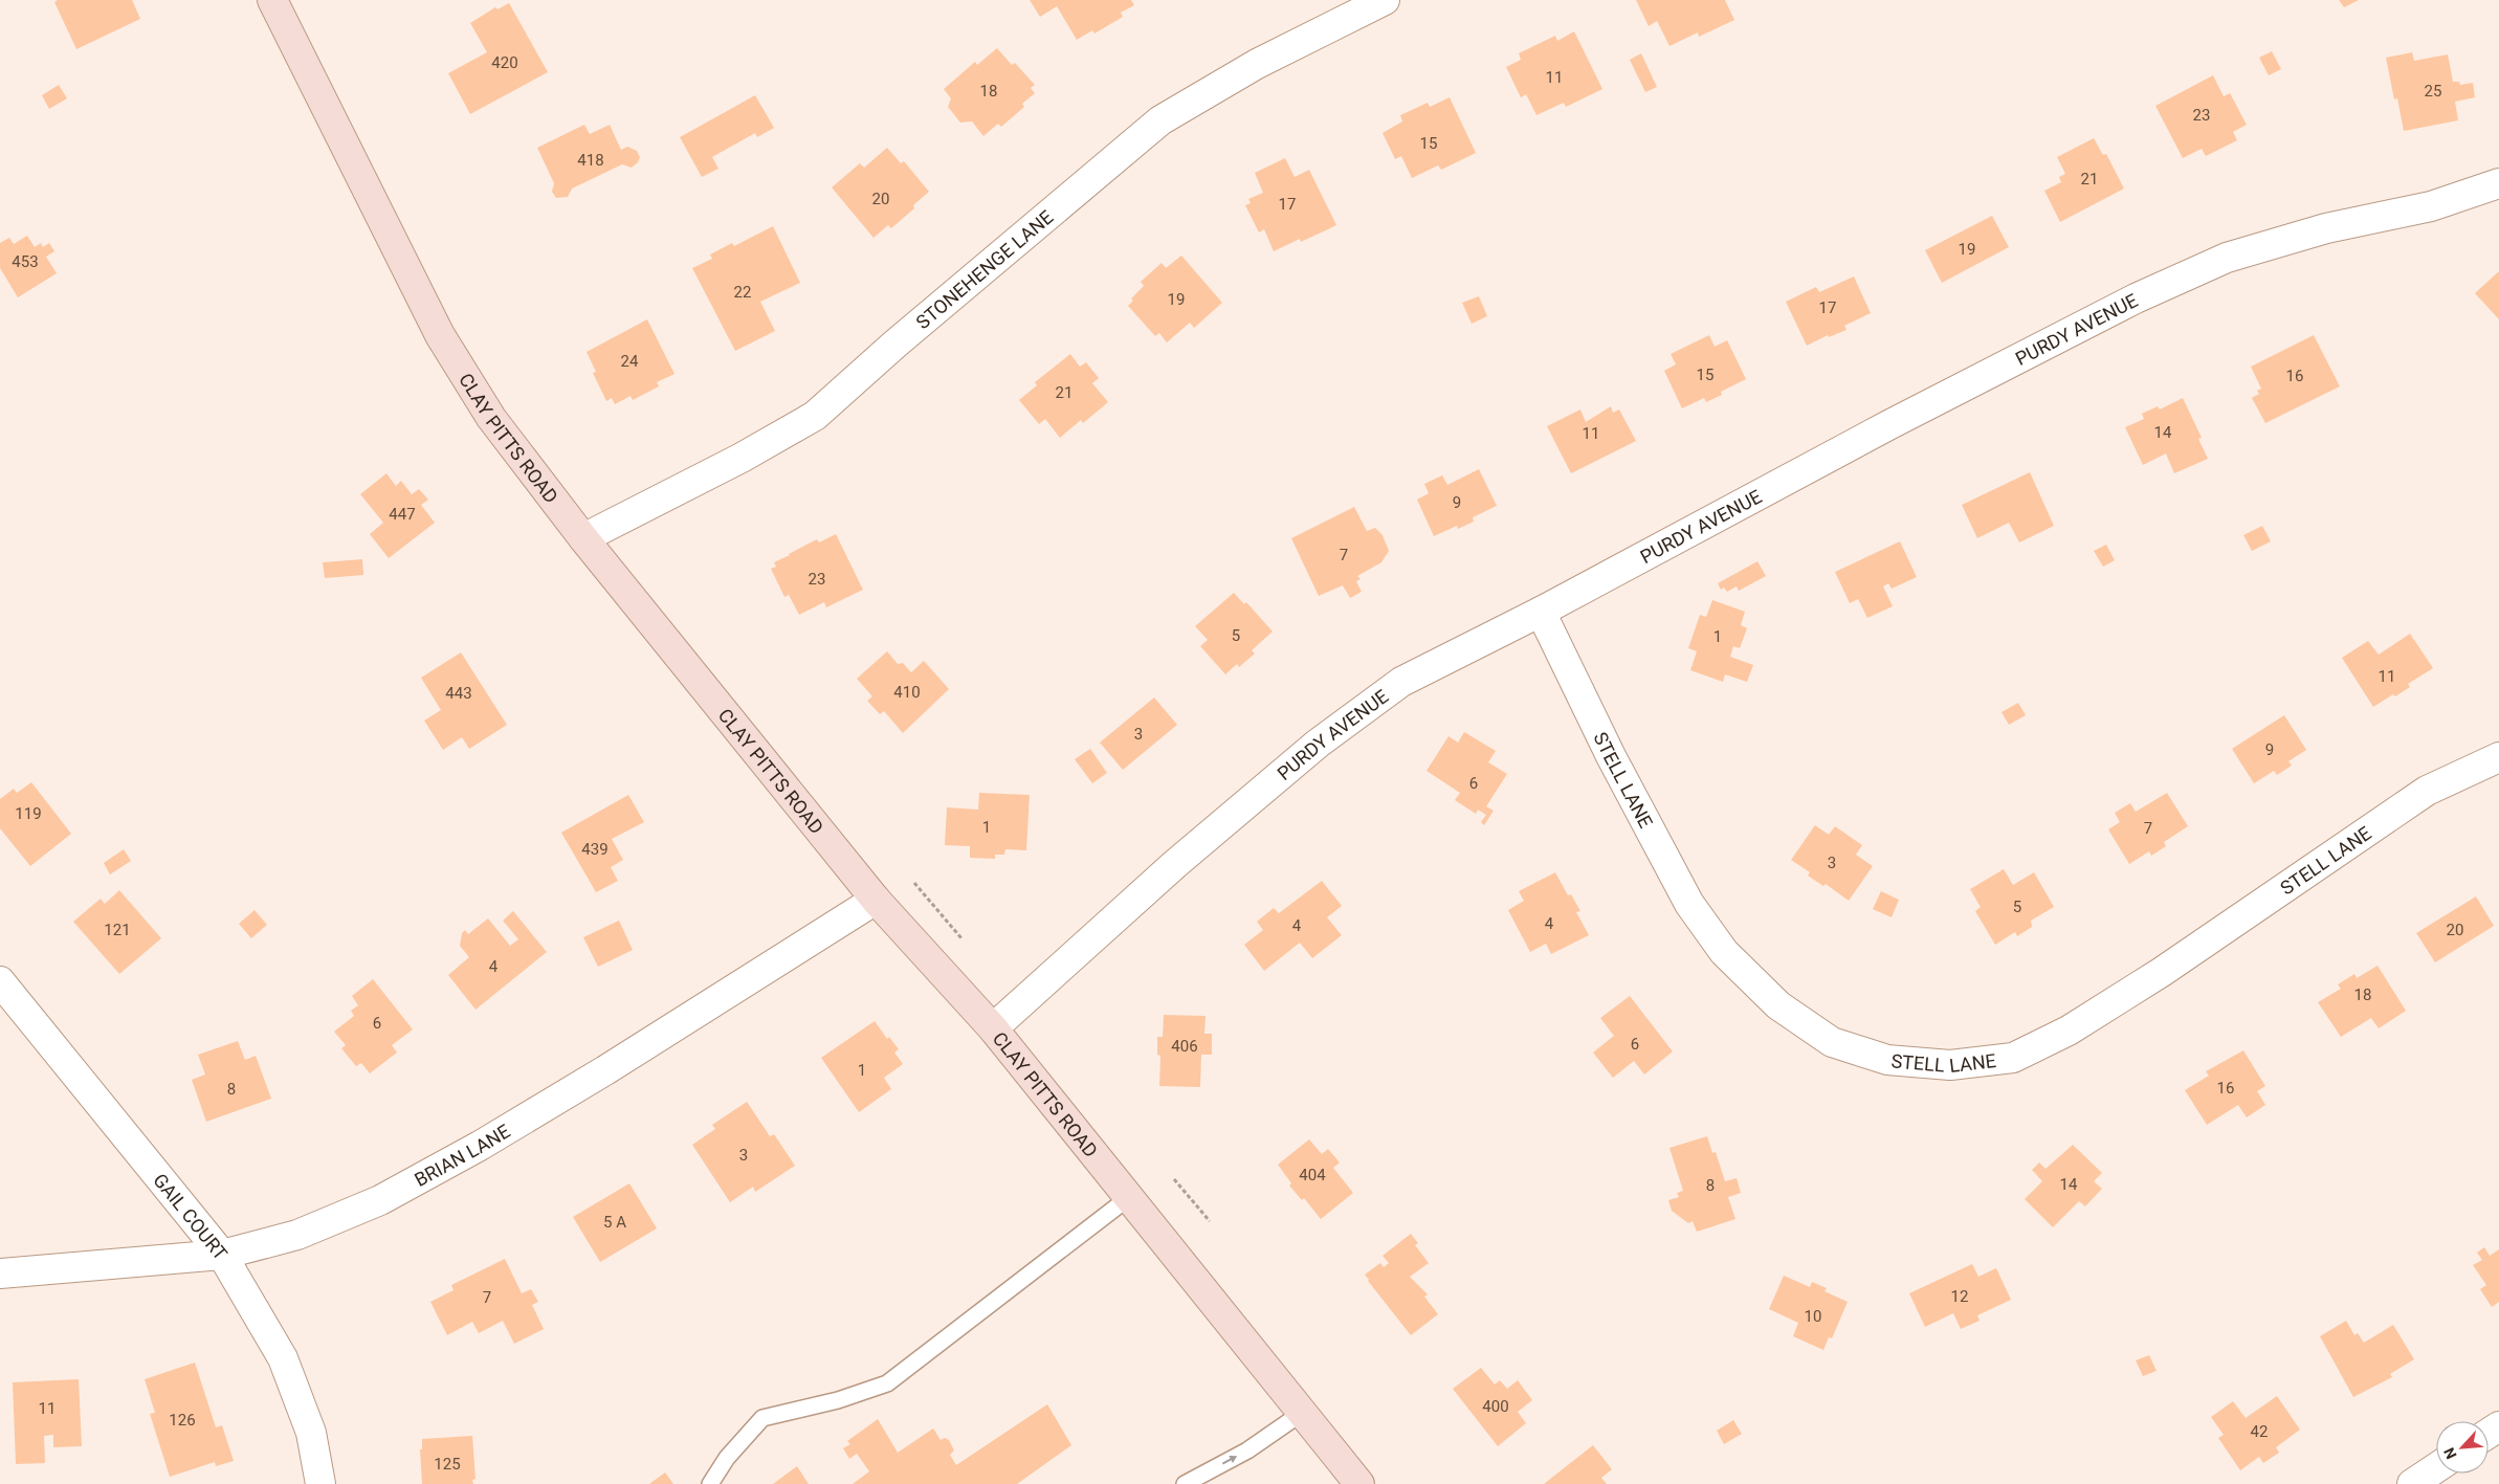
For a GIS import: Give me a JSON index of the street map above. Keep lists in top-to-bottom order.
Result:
{
  "streets": {
    "street": [
      "STONEHENGE LANE",
      "PURDY AVENUE",
      "CLAY PITTS ROAD",
      "STELL LANE",
      "BRIAN LANE",
      "GAIL COURT"
    ]
  },
  "crossings": [
    ["STONEHENGE LANE", "CLAY PITTS ROAD"],
    ["PURDY AVENUE", "CLAY PITTS ROAD"],
    ["PURDY AVENUE", "STELL LANE"],
    ["CLAY PITTS ROAD", "BRIAN LANE"],
    ["BRIAN LANE", "GAIL COURT"]
  ],
  "house_numbers": [
    "420",
    "11",
    "18",
    "25",
    "23",
    "15",
    "418",
    "21",
    "20",
    "17",
    "19",
    "453",
    "22",
    "19",
    "17",
    "24",
    "15",
    "16",
    "21",
    "14",
    "11",
    "9",
    "447",
    "7",
    "23",
    "5",
    "1",
    "11",
    "410",
    "443",
    "3",
    "9",
    "6",
    "119",
    "1",
    "7",
    "439",
    "3",
    "5",
    "4",
    "4",
    "121",
    "20",
    "4",
    "18",
    "6",
    "6",
    "406",
    "1",
    "16",
    "8",
    "3",
    "404",
    "14",
    "8",
    "5 A",
    "12",
    "7",
    "10",
    "400",
    "11",
    "126",
    "42",
    "125"
  ],
  "north": "bottom left"
}
